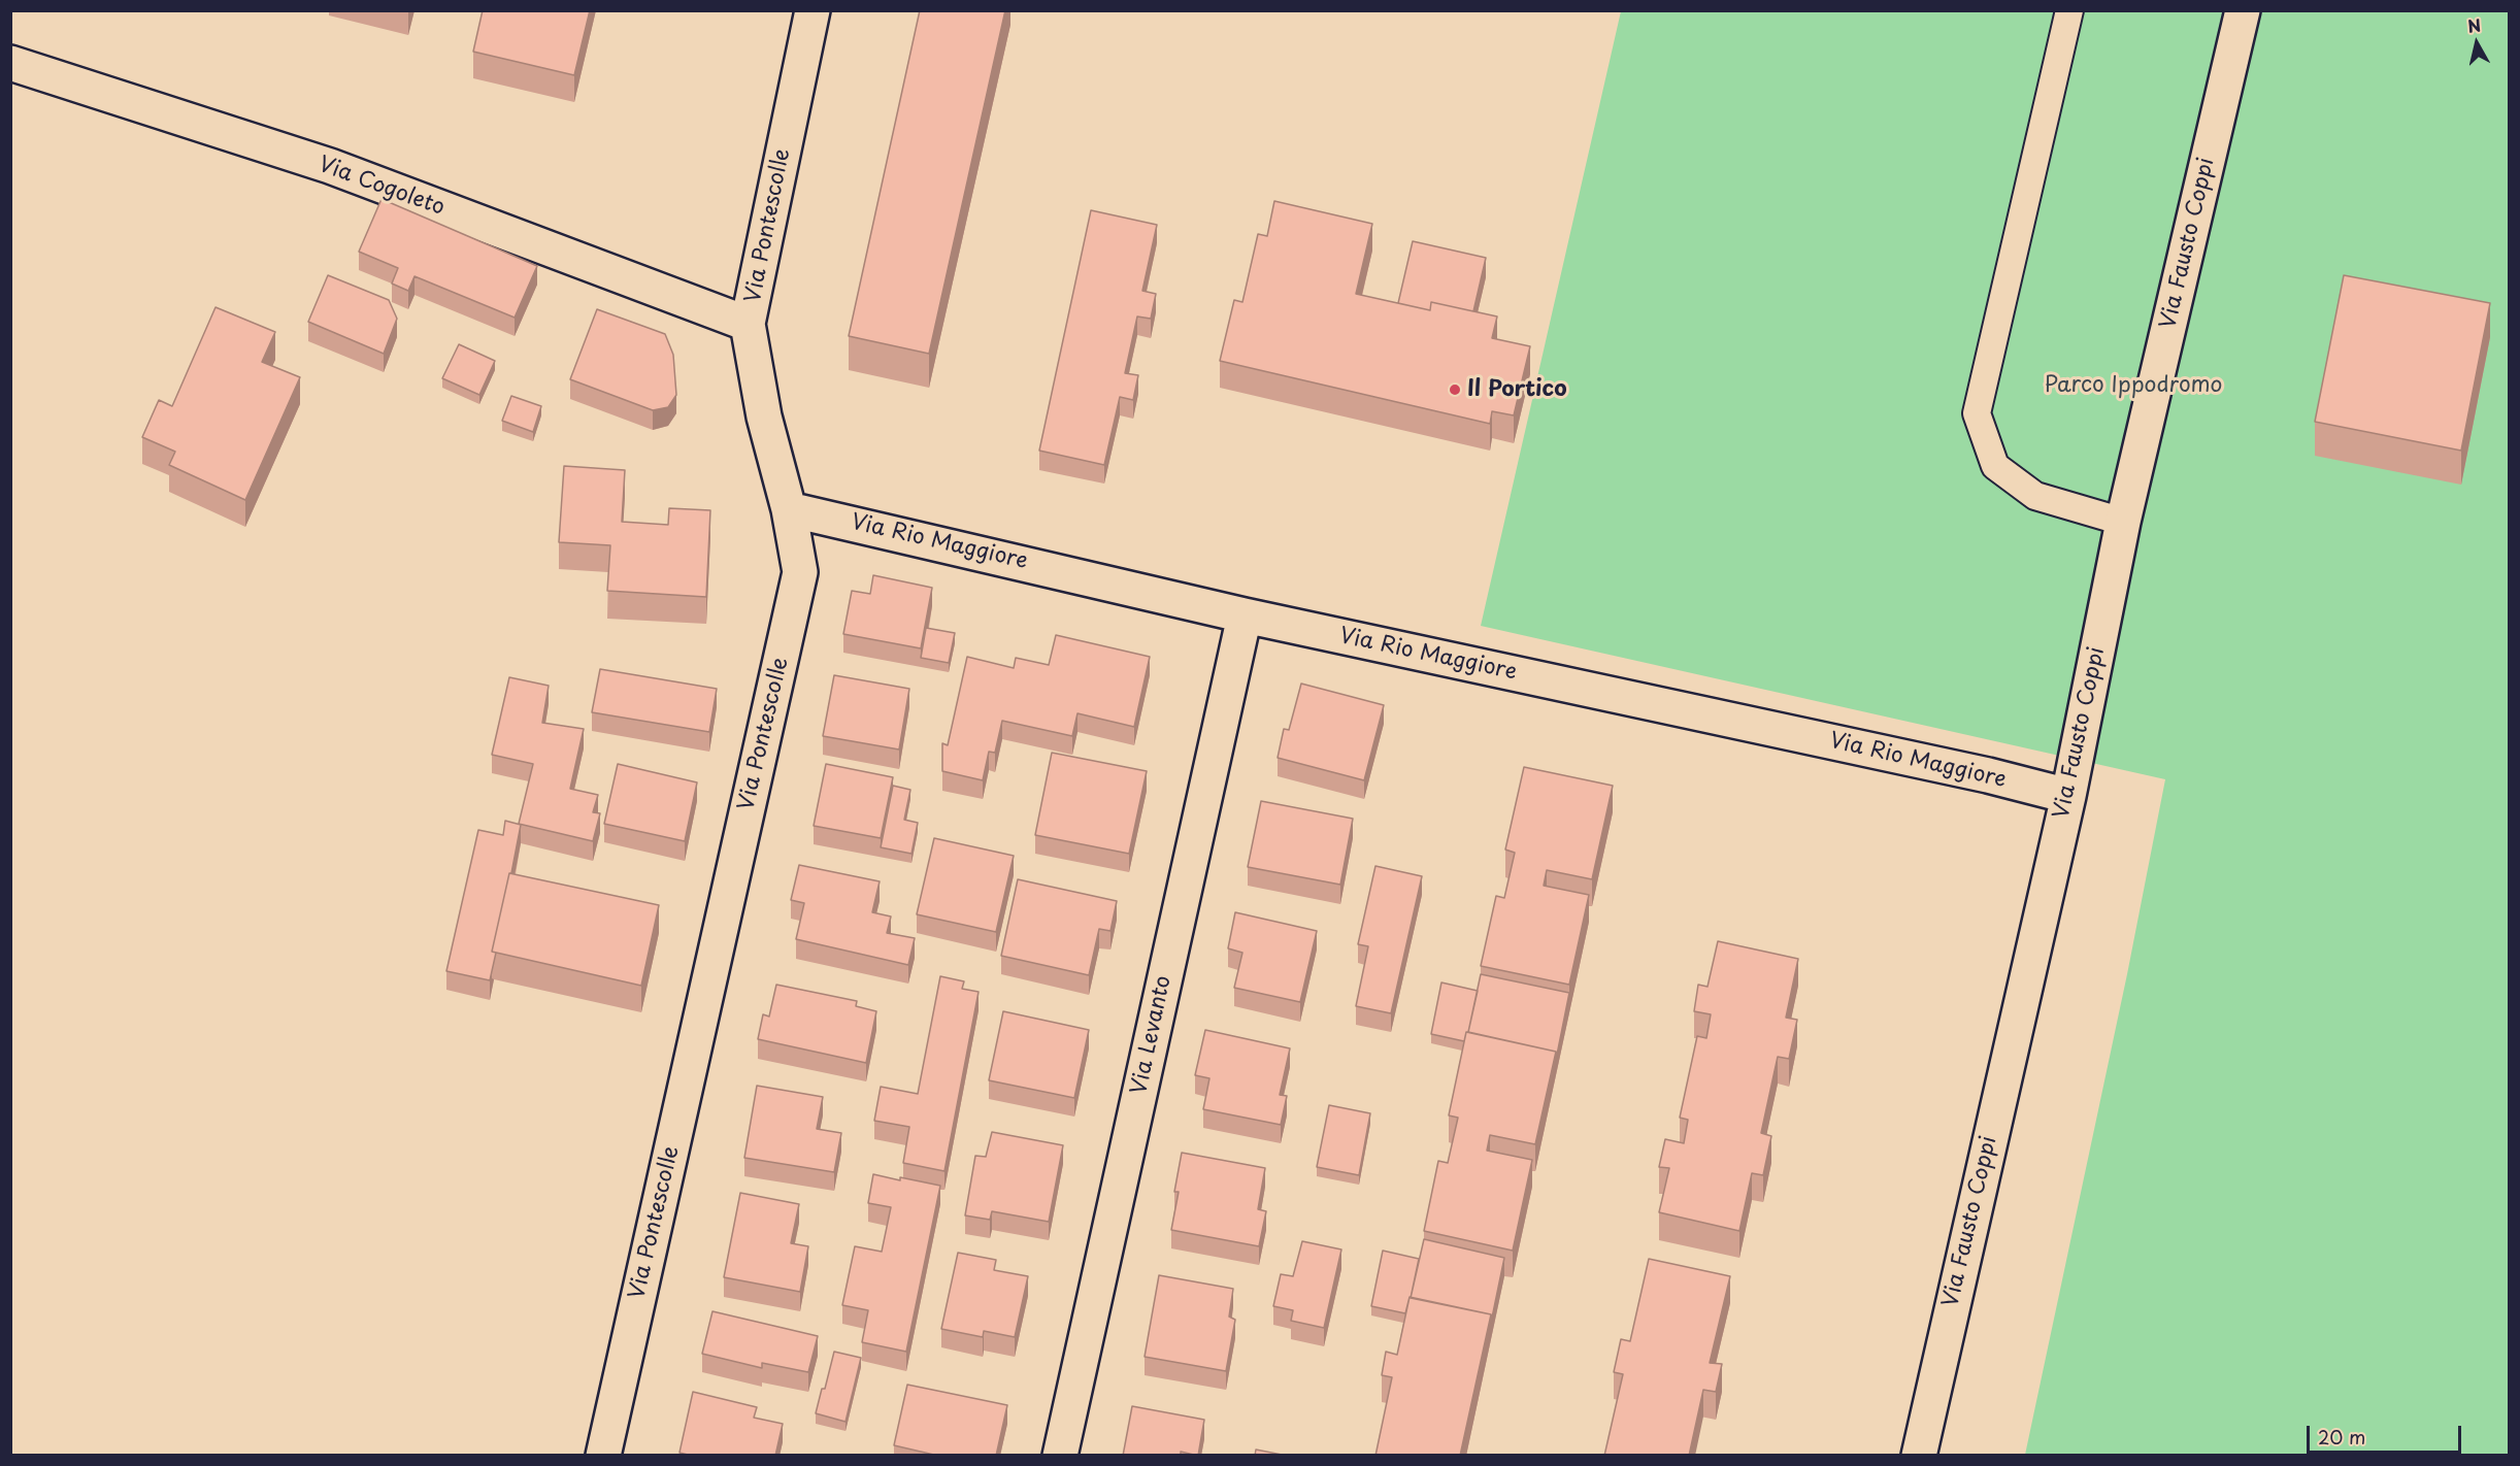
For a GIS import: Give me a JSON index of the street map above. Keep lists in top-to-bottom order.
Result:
{
  "streets": {
    "street": [
      "Via Cogoleto",
      "Via Pontescolle",
      "Via Fausto Coppi",
      "Via Rio Maggiore",
      "Via Levanto"
    ]
  },
  "crossings": [
    ["Via Cogoleto", "Via Pontescolle"],
    ["Via Pontescolle", "Via Rio Maggiore"],
    ["Via Fausto Coppi", "Via Rio Maggiore"],
    ["Via Rio Maggiore", "Via Levanto"]
  ],
  "parks": ["Parco Ippodromo"],
  "places": ["Il Portico"],
  "scale_bar": "20 m",
  "north": "top"
}
